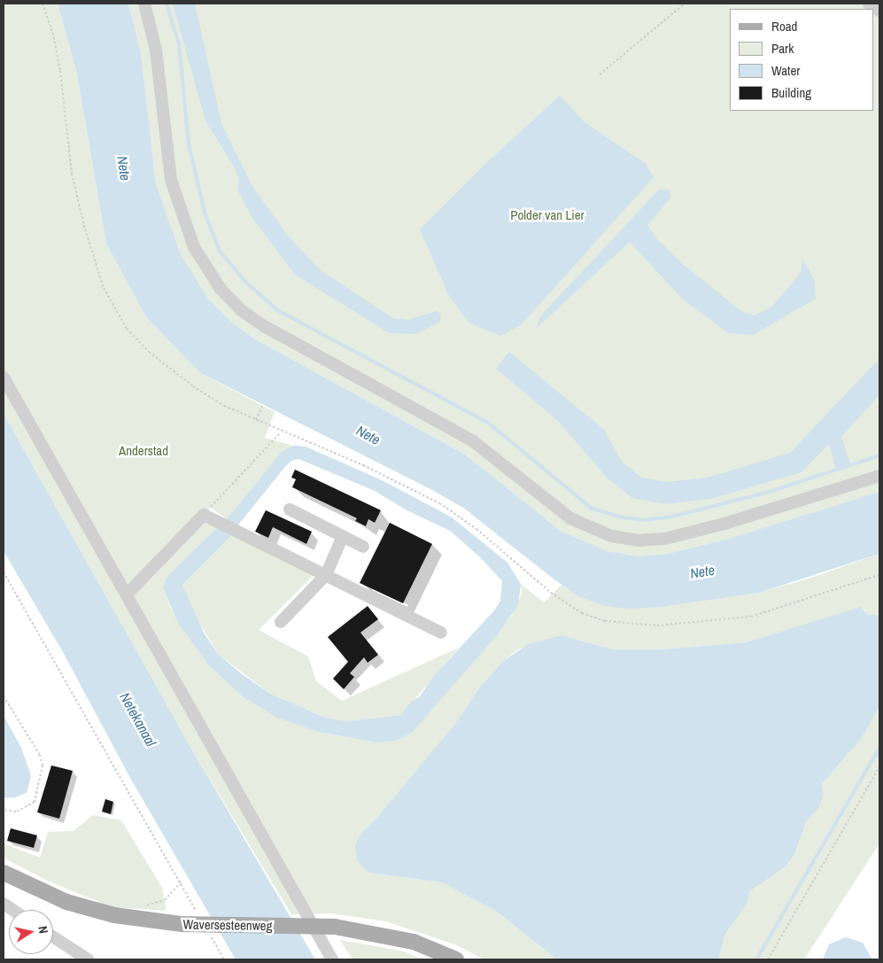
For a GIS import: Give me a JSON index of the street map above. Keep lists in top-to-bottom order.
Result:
{
  "streets": {
    "main road": ["Waversesteenweg"]
  },
  "water": ["Nete", "Netekanaal"],
  "parks": ["Polder van Lier", "Anderstad"],
  "legend": [
    "Road",
    "Park",
    "Water",
    "Building"
  ],
  "north": "right"
}
